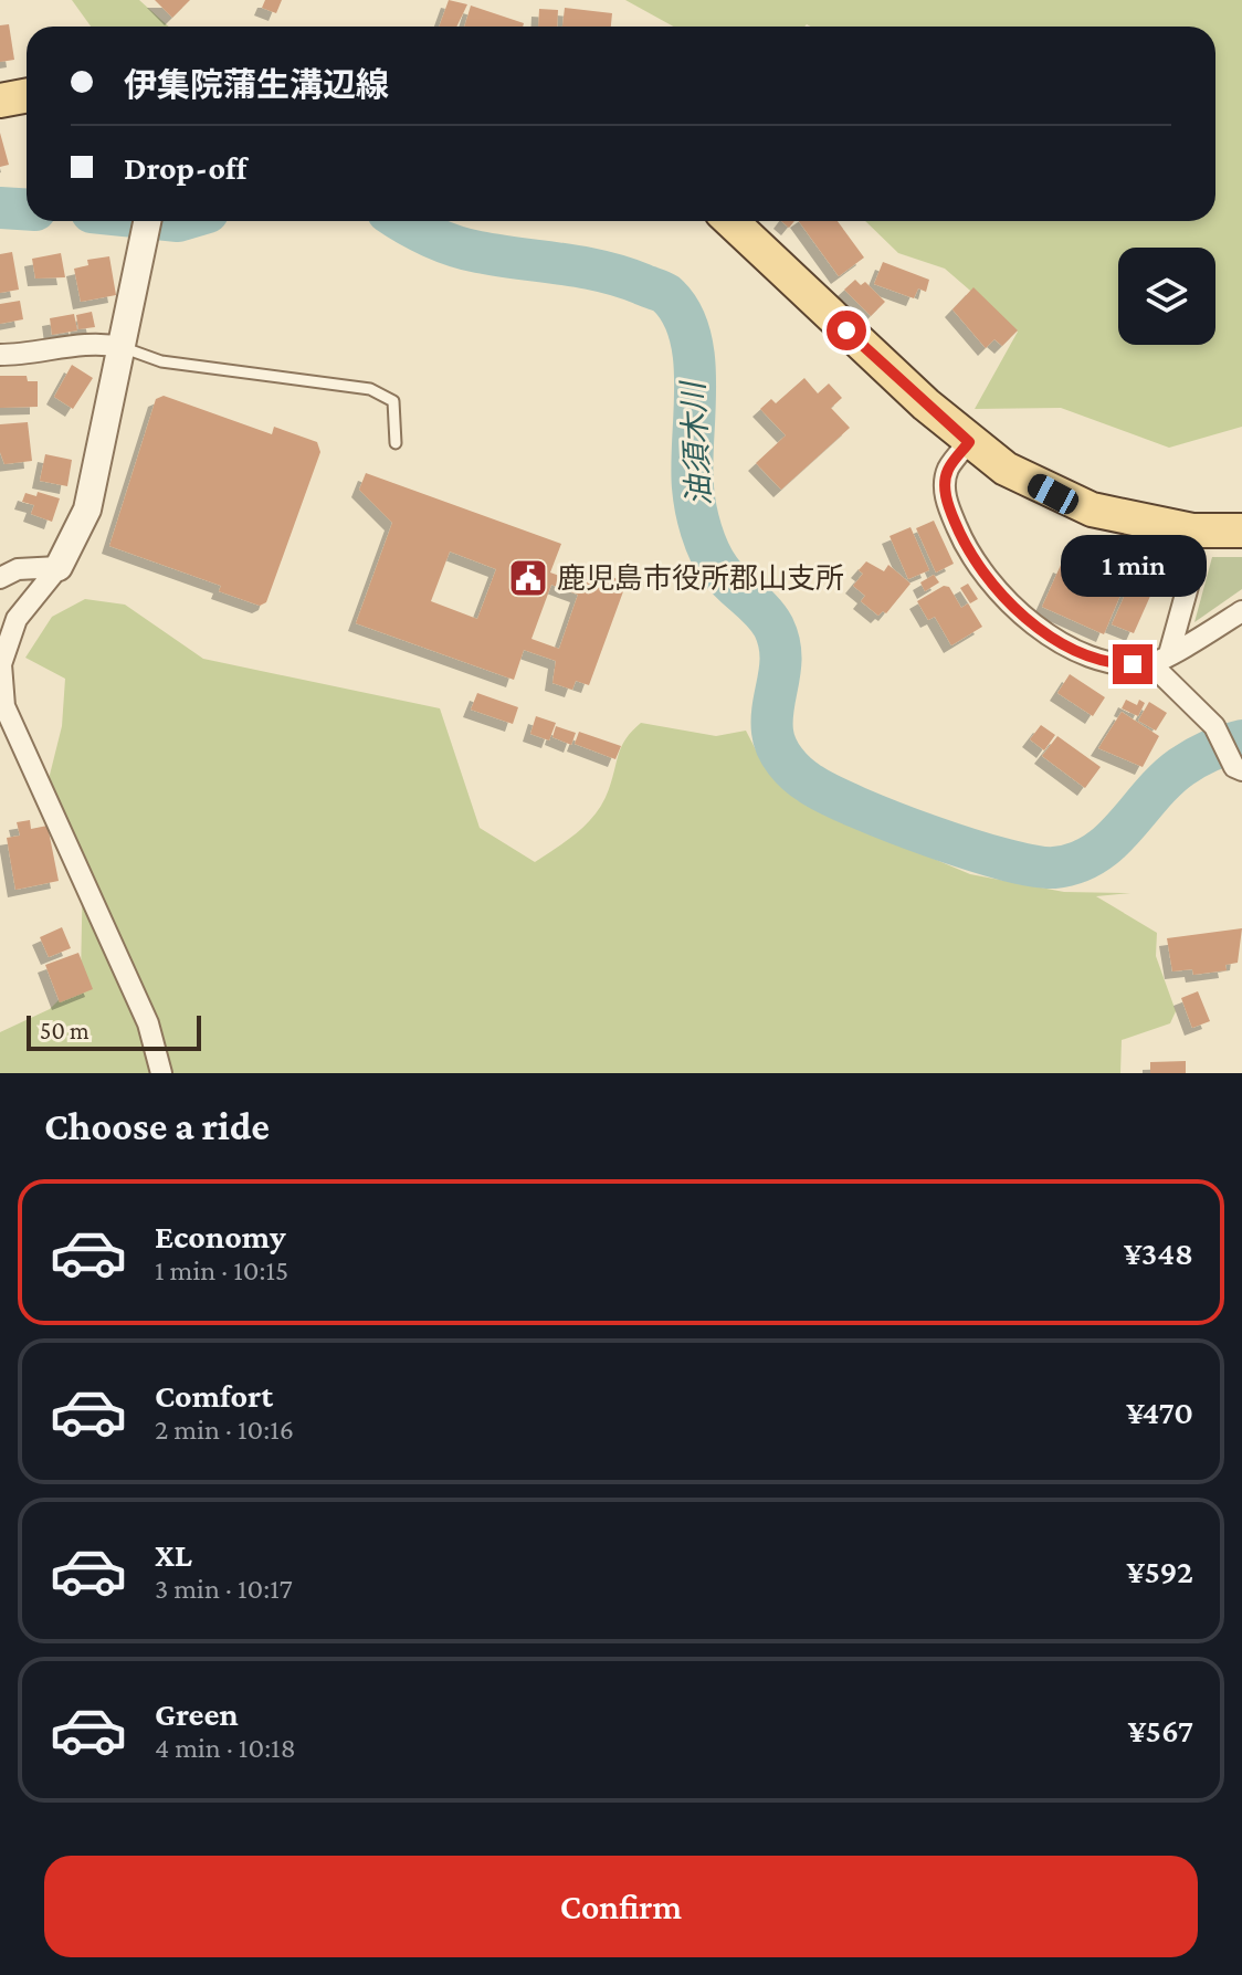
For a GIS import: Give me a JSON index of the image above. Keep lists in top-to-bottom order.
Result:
{
  "water": ["油須木川"],
  "places": {
    "public building": ["鹿児島市役所郡山支所"]
  },
  "scale_bar": "50 m",
  "page": {
    "banner": ["伊集院蒲生溝辺線", "Drop-off"],
    "bubble": "1 min",
    "scale": "50 m",
    "heading": "Choose a ride",
    "list": [
      {
        "name": "Economy",
        "note": "1 min · 10:15",
        "value": "¥348"
      },
      {
        "name": "Comfort",
        "note": "2 min · 10:16",
        "value": "¥470"
      },
      {
        "name": "XL",
        "note": "3 min · 10:17",
        "value": "¥592"
      },
      {
        "name": "Green",
        "note": "4 min · 10:18",
        "value": "¥567"
      }
    ],
    "buttons": "Confirm"
  }
}
